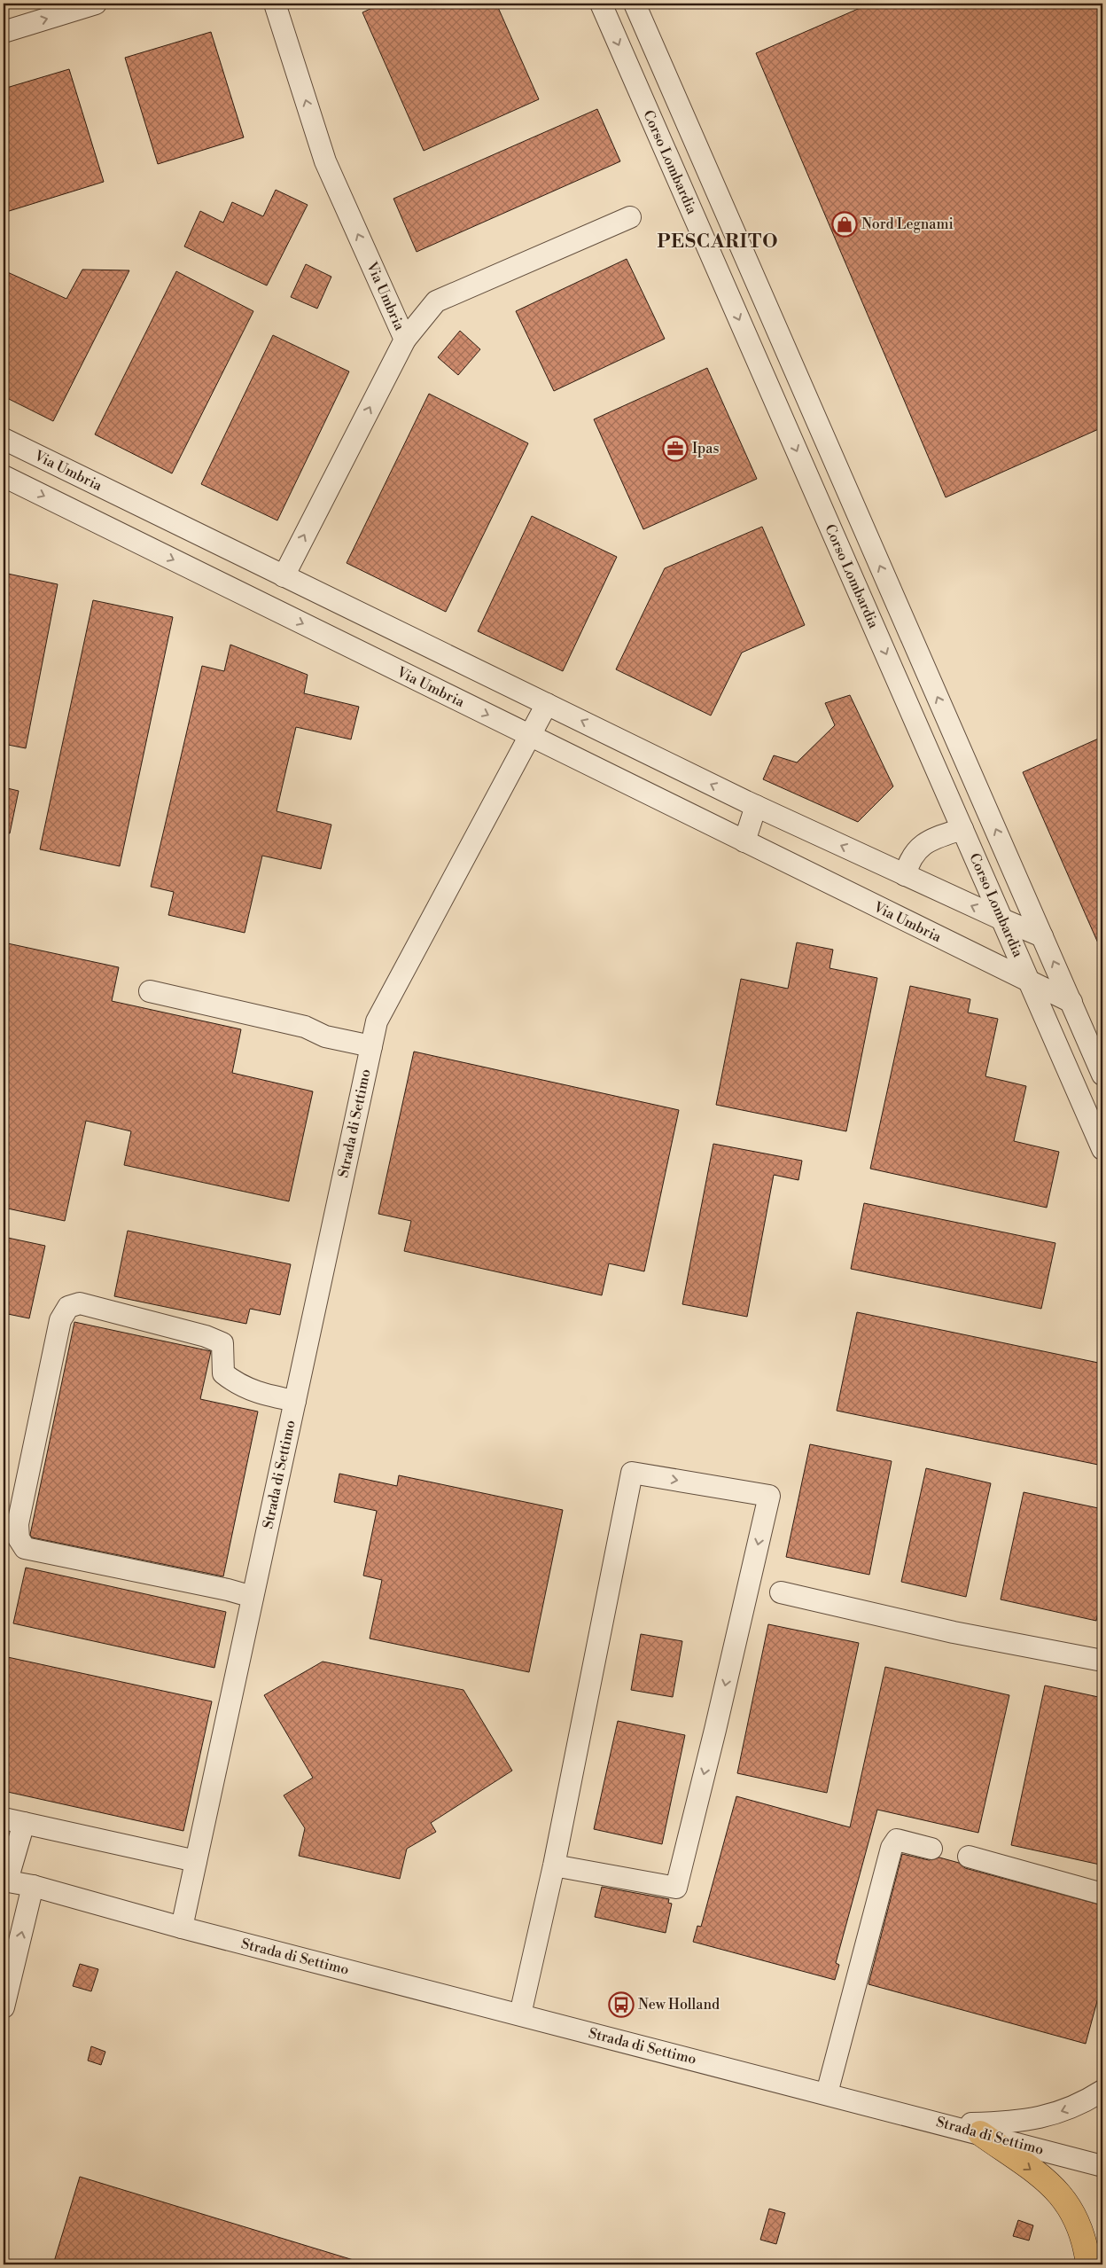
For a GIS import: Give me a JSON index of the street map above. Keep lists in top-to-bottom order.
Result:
{
  "streets": {
    "street": ["Corso Lombardia", "Via Umbria", "Strada di Settimo"]
  },
  "crossings": [
    ["Corso Lombardia", "Via Umbria"],
    ["Via Umbria", "Strada di Settimo"]
  ],
  "districts": ["PESCARITO"],
  "places": {
    "shop": ["Nord Legnami"],
    "office": ["Ipas"],
    "bus stop": ["New Holland"]
  }
}
